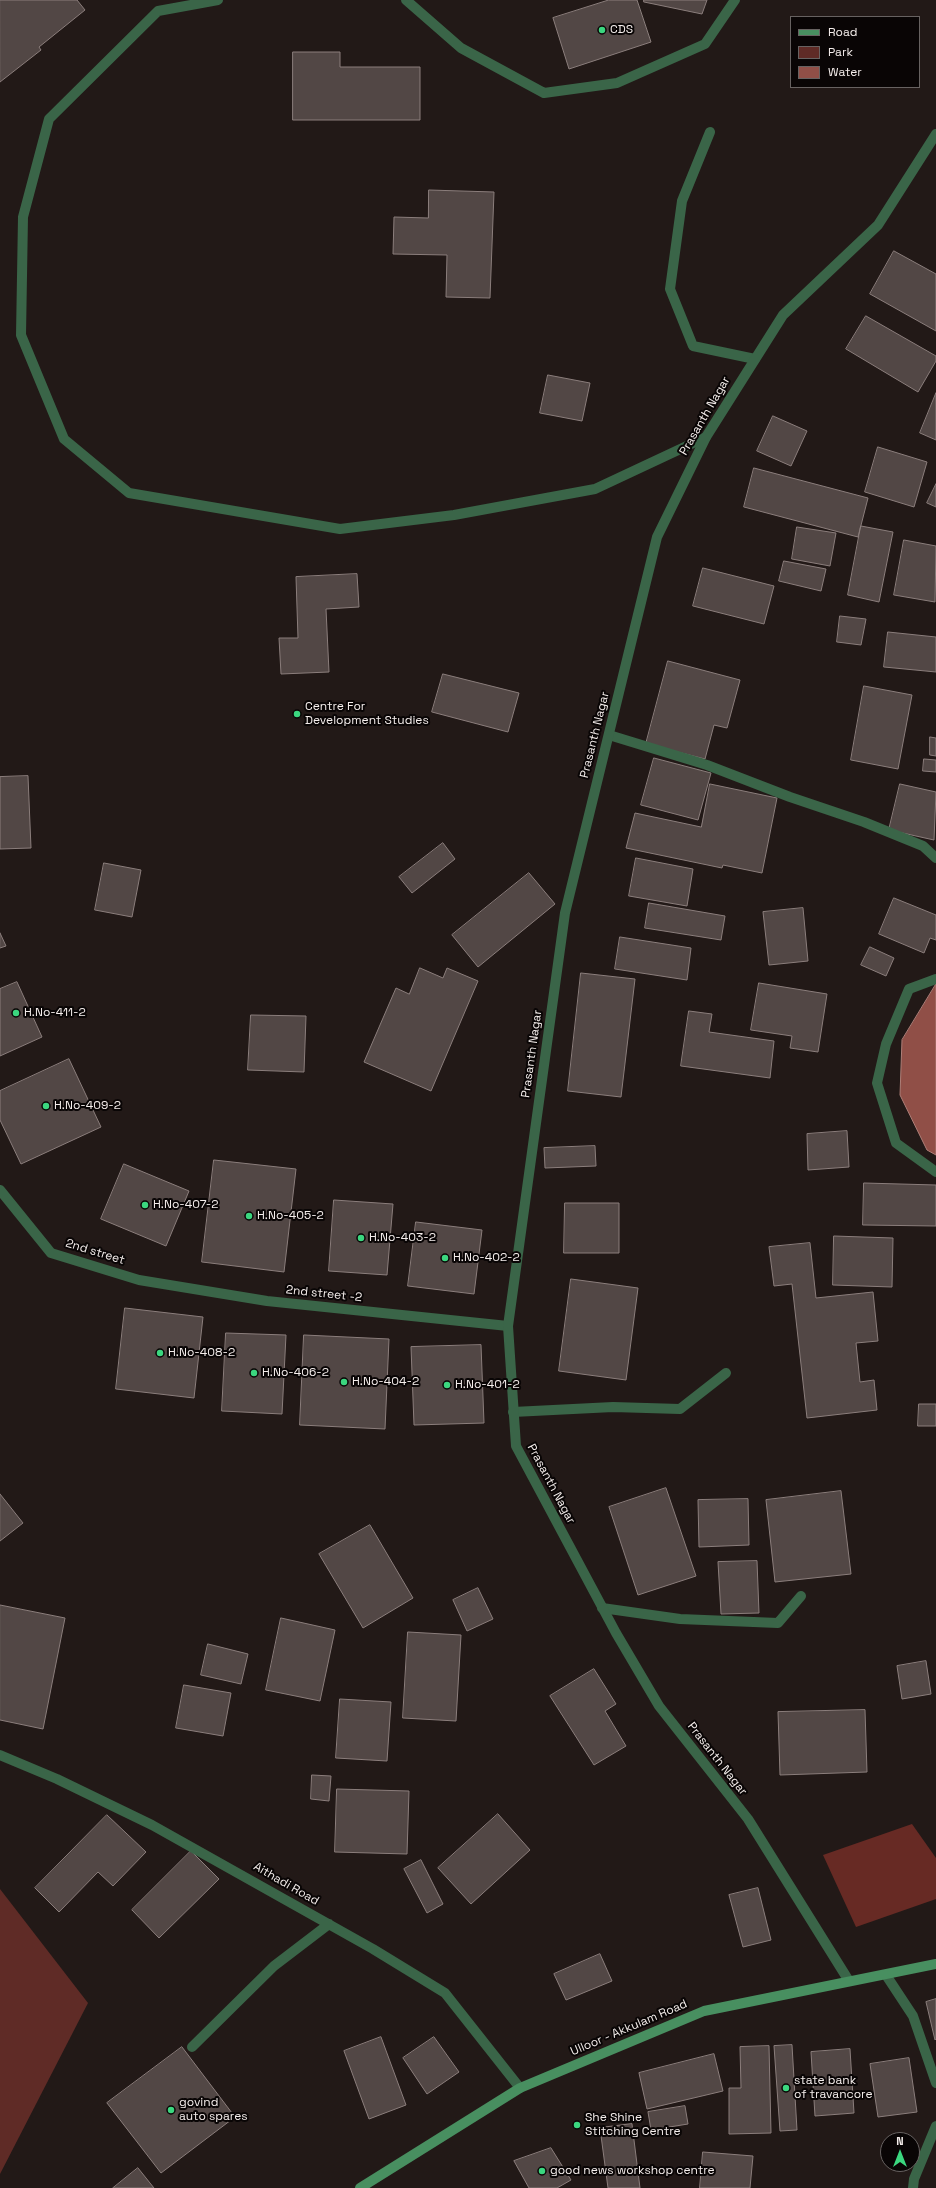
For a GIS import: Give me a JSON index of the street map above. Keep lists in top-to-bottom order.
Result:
{
  "streets": {
    "main road": ["Ulloor - Akkulam Road"],
    "street": [
      "Prasanth Nagar",
      "2nd street",
      "2nd street -2",
      "Aithadi Road"
    ]
  },
  "crossings": [
    ["Prasanth Nagar", "2nd street -2"],
    ["Prasanth Nagar", "Ulloor - Akkulam Road"],
    ["2nd street", "2nd street -2"],
    ["Aithadi Road", "Ulloor - Akkulam Road"]
  ],
  "places": [
    "CDS",
    "Centre For Development Studies",
    "H.No-411-2",
    "H.No-409-2",
    "H.No-407-2",
    "H.No-405-2",
    "H.No-403-2",
    "H.No-402-2",
    "H.No-408-2",
    "H.No-406-2",
    "H.No-404-2",
    "H.No-401-2",
    "state bank of travancore",
    "govind auto spares",
    "She Shine Stitching Centre",
    "good news workshop centre"
  ],
  "legend": ["Road", "Park", "Water"],
  "north": "top"
}
